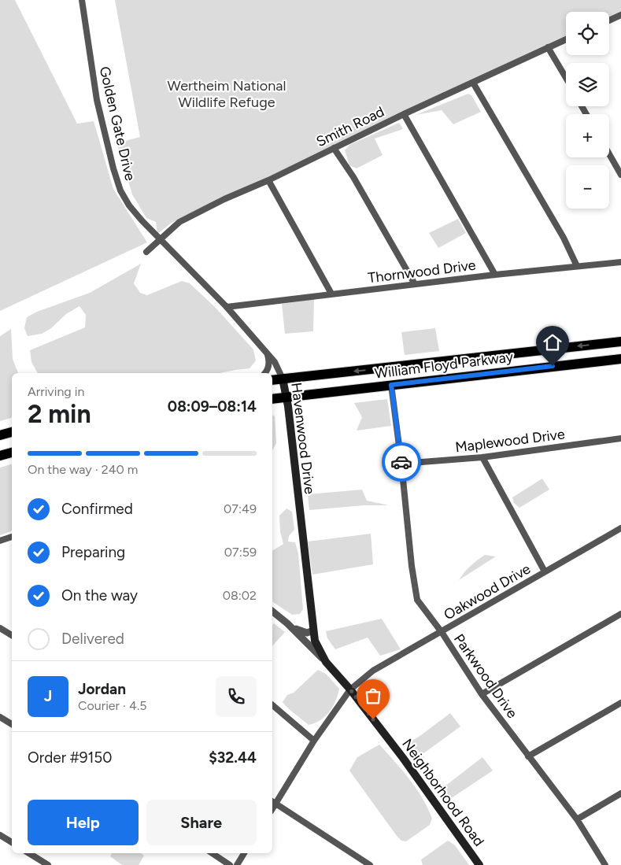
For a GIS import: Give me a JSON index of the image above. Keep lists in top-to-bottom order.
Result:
{
  "streets": {
    "highway": ["William Floyd Parkway"],
    "main road": ["Havenwood Drive", "Neighborhood Road"],
    "street": [
      "Golden Gate Drive",
      "Smith Road",
      "Thornwood Drive",
      "Maplewood Drive",
      "Oakwood Drive",
      "Parkwood Drive"
    ]
  },
  "crossings": [
    ["Golden Gate Drive", "Smith Road"],
    ["Golden Gate Drive", "Havenwood Drive"],
    ["Smith Road", "Havenwood Drive"],
    ["Thornwood Drive", "Havenwood Drive"],
    ["William Floyd Parkway", "Havenwood Drive"],
    ["William Floyd Parkway", "Parkwood Drive"],
    ["Havenwood Drive", "Neighborhood Road"],
    ["Maplewood Drive", "Parkwood Drive"],
    ["Oakwood Drive", "Parkwood Drive"],
    ["Oakwood Drive", "Neighborhood Road"]
  ],
  "parks": ["Wertheim National Wildlife Refuge"],
  "page": {
    "map_buttons": ["+", "−"],
    "heading": ["2 min", "Arriving in", "08:09–08:14"],
    "panel": [
      "Jordan",
      "Courier · 4.5",
      "Order #9150",
      "$32.44"
    ],
    "bar": "On the way · 240 m",
    "list": [
      ["Confirmed", "07:49"],
      ["Preparing", "07:59"],
      ["On the way", "08:02"],
      "Delivered"
    ],
    "round": "J",
    "buttons": ["Help", "Share"]
  }
}
